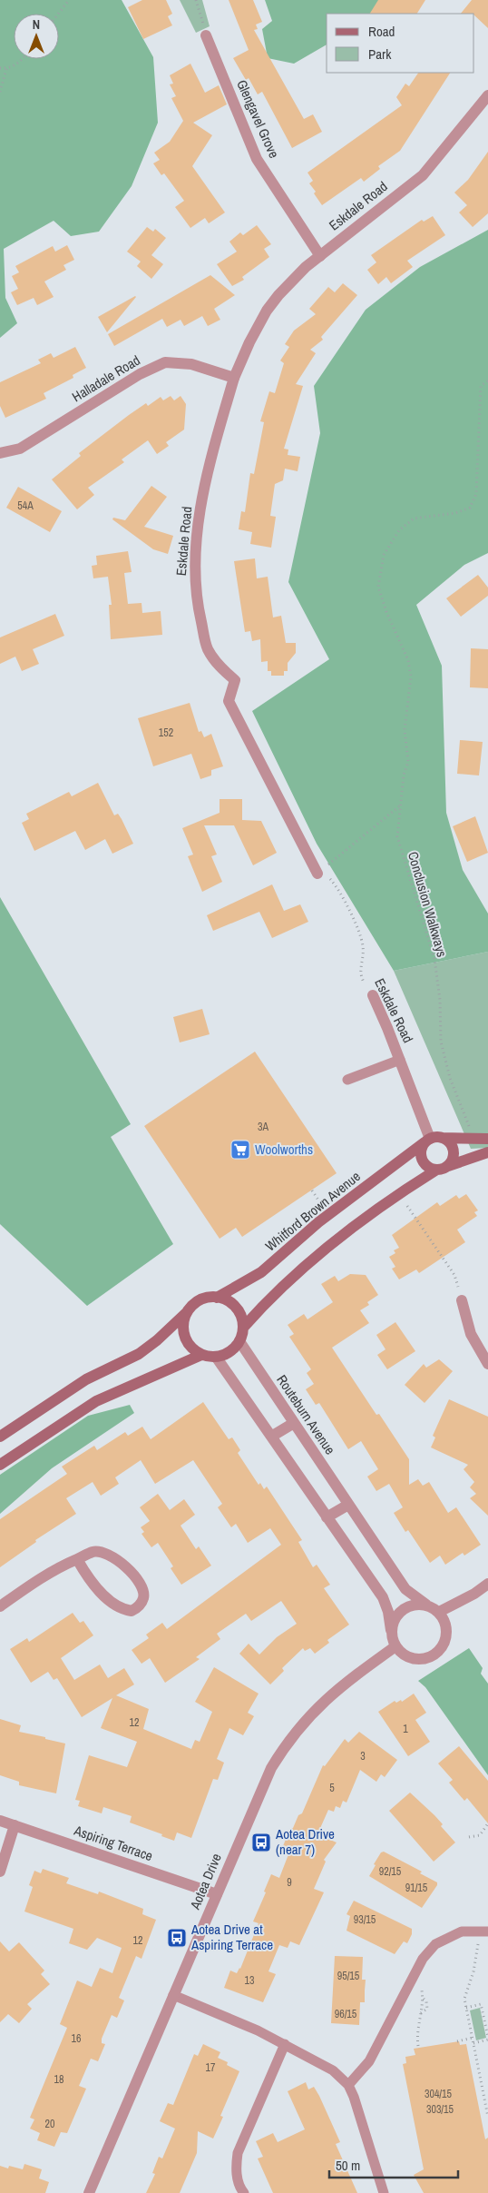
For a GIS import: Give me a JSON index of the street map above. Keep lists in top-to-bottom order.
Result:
{
  "streets": {
    "main road": ["Whitford Brown Avenue"],
    "street": [
      "Glengavel Grove",
      "Eskdale Road",
      "Halladale Road",
      "Routeburn Avenue",
      "Aspiring Terrace",
      "Aotea Drive"
    ],
    "path": ["Conclusion Walkways"]
  },
  "crossings": [
    ["Glengavel Grove", "Eskdale Road"],
    ["Eskdale Road", "Halladale Road"],
    ["Eskdale Road", "Whitford Brown Avenue"],
    ["Whitford Brown Avenue", "Routeburn Avenue"],
    ["Routeburn Avenue", "Aotea Drive"],
    ["Aspiring Terrace", "Aotea Drive"]
  ],
  "places": {
    "supermarket": ["Woolworths"],
    "bus stop": ["Aotea Drive (near 7)", "Aotea Drive at Aspiring Terrace"]
  },
  "house_numbers": [
    "54A",
    "152",
    "3A",
    "12",
    "1",
    "3",
    "5",
    "92/15",
    "9",
    "91/15",
    "93/15",
    "12",
    "95/15",
    "13",
    "96/15",
    "16",
    "17",
    "18",
    "304/15",
    "303/15",
    "20"
  ],
  "legend": ["Road", "Park"],
  "scale_bar": "50 m",
  "north": "top"
}
